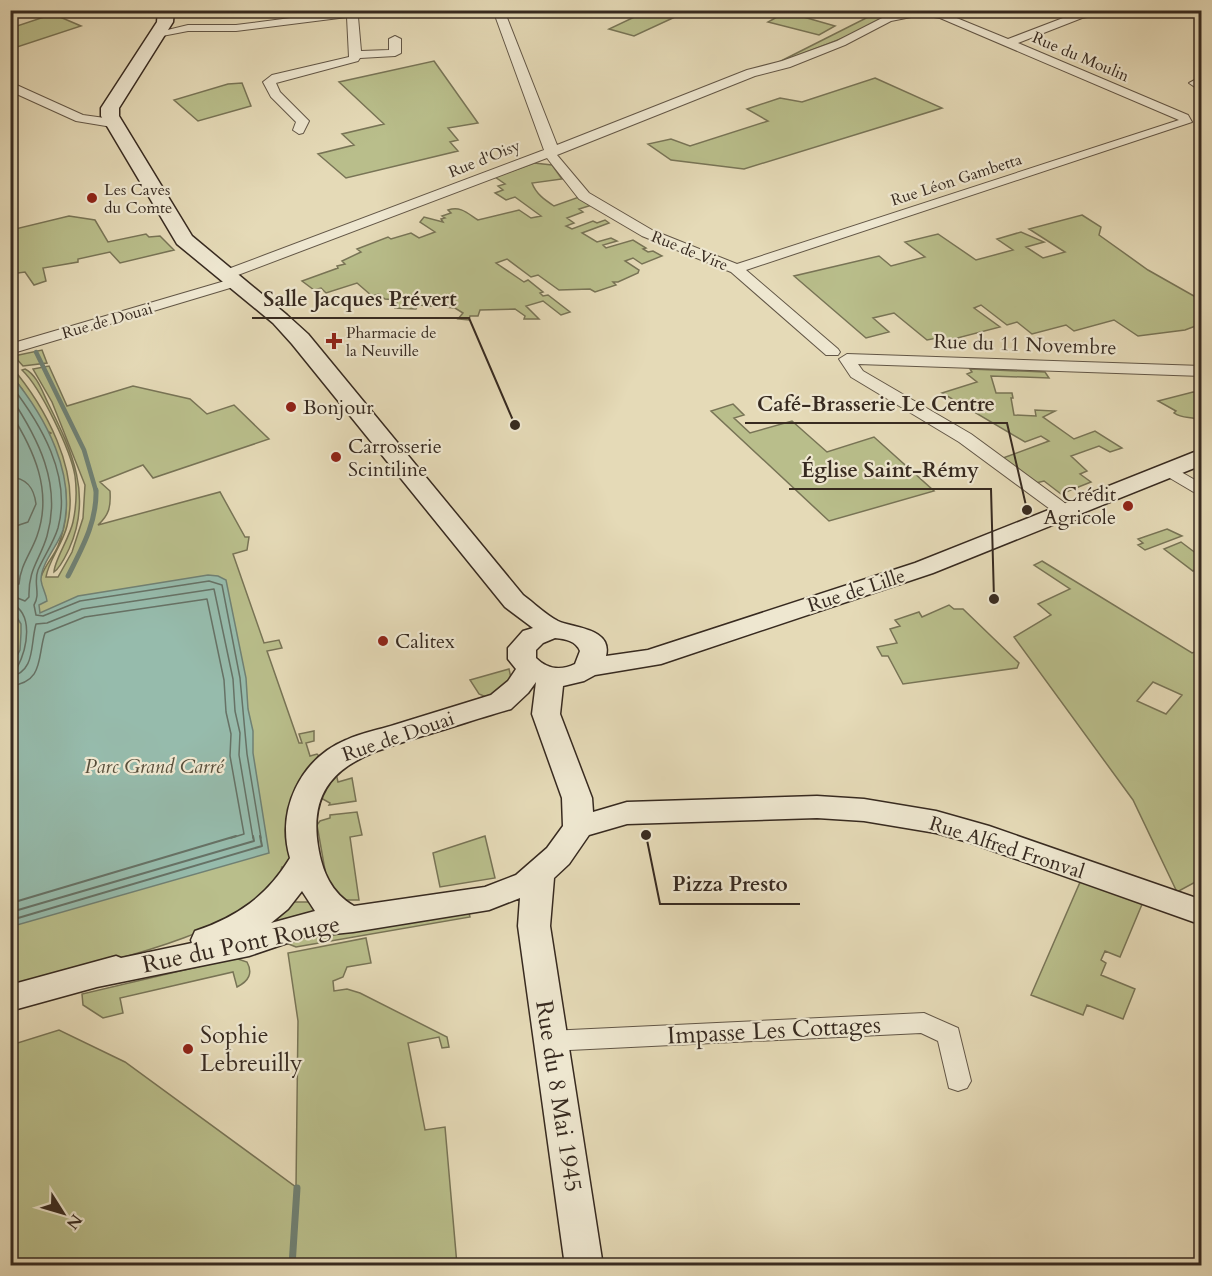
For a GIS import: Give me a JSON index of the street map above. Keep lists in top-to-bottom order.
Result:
{
  "streets": {
    "main road": [
      "Rue de Douai",
      "Rue de Lille",
      "Rue Alfred Fronval",
      "Rue du Pont Rouge",
      "Rue du 8 Mai 1945"
    ],
    "street": [
      "Rue du Moulin",
      "Rue d'Oisy",
      "Rue Léon Gambetta",
      "Rue de Vire",
      "Rue du 11 Novembre",
      "Impasse Les Cottages"
    ]
  },
  "crossings": [
    ["Rue du Moulin", "Rue d'Oisy"],
    ["Rue du Moulin", "Rue Léon Gambetta"],
    ["Rue d'Oisy", "Rue de Vire"],
    ["Rue d'Oisy", "Rue de Douai"],
    ["Rue Léon Gambetta", "Rue de Vire"],
    ["Rue de Vire", "Rue du 11 Novembre"],
    ["Rue de Vire", "Rue de Lille"],
    ["Rue de Douai", "Rue de Lille"],
    ["Rue de Douai", "Rue du Pont Rouge"],
    ["Rue Alfred Fronval", "Rue du Pont Rouge"],
    ["Rue du Pont Rouge", "Rue du 8 Mai 1945"],
    ["Impasse Les Cottages", "Rue du 8 Mai 1945"]
  ],
  "parks": ["Parc Grand Carré"],
  "places": {
    "other": [
      "Les Caves du Comte",
      "Bonjour",
      "Salle Jacques Prévert",
      "Carrosserie Scintiline",
      "Crédit Agricole",
      "Café-Brasserie Le Centre",
      "Église Saint-Rémy",
      "Calitex",
      "Pizza Presto",
      "Sophie Lebreuilly"
    ],
    "health": ["Pharmacie de la Neuville"]
  },
  "north": "bottom right"
}
